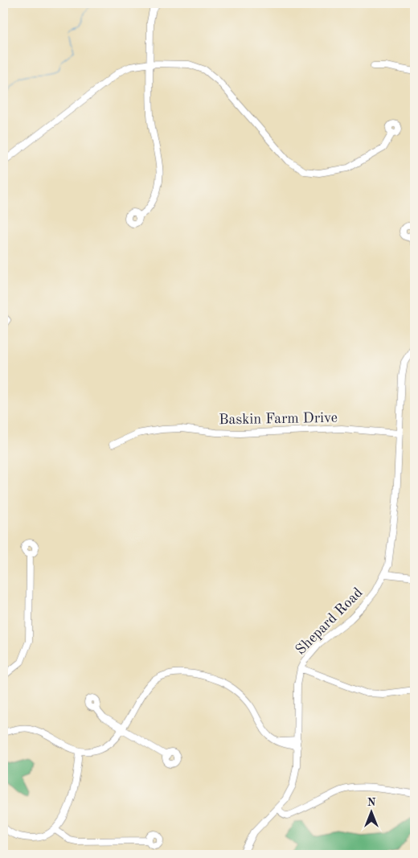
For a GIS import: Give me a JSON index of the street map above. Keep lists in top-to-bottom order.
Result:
{
  "streets": {
    "street": ["Baskin Farm Drive", "Shepard Road"]
  },
  "crossings": [
    ["Baskin Farm Drive", "Shepard Road"]
  ],
  "north": "top"
}
